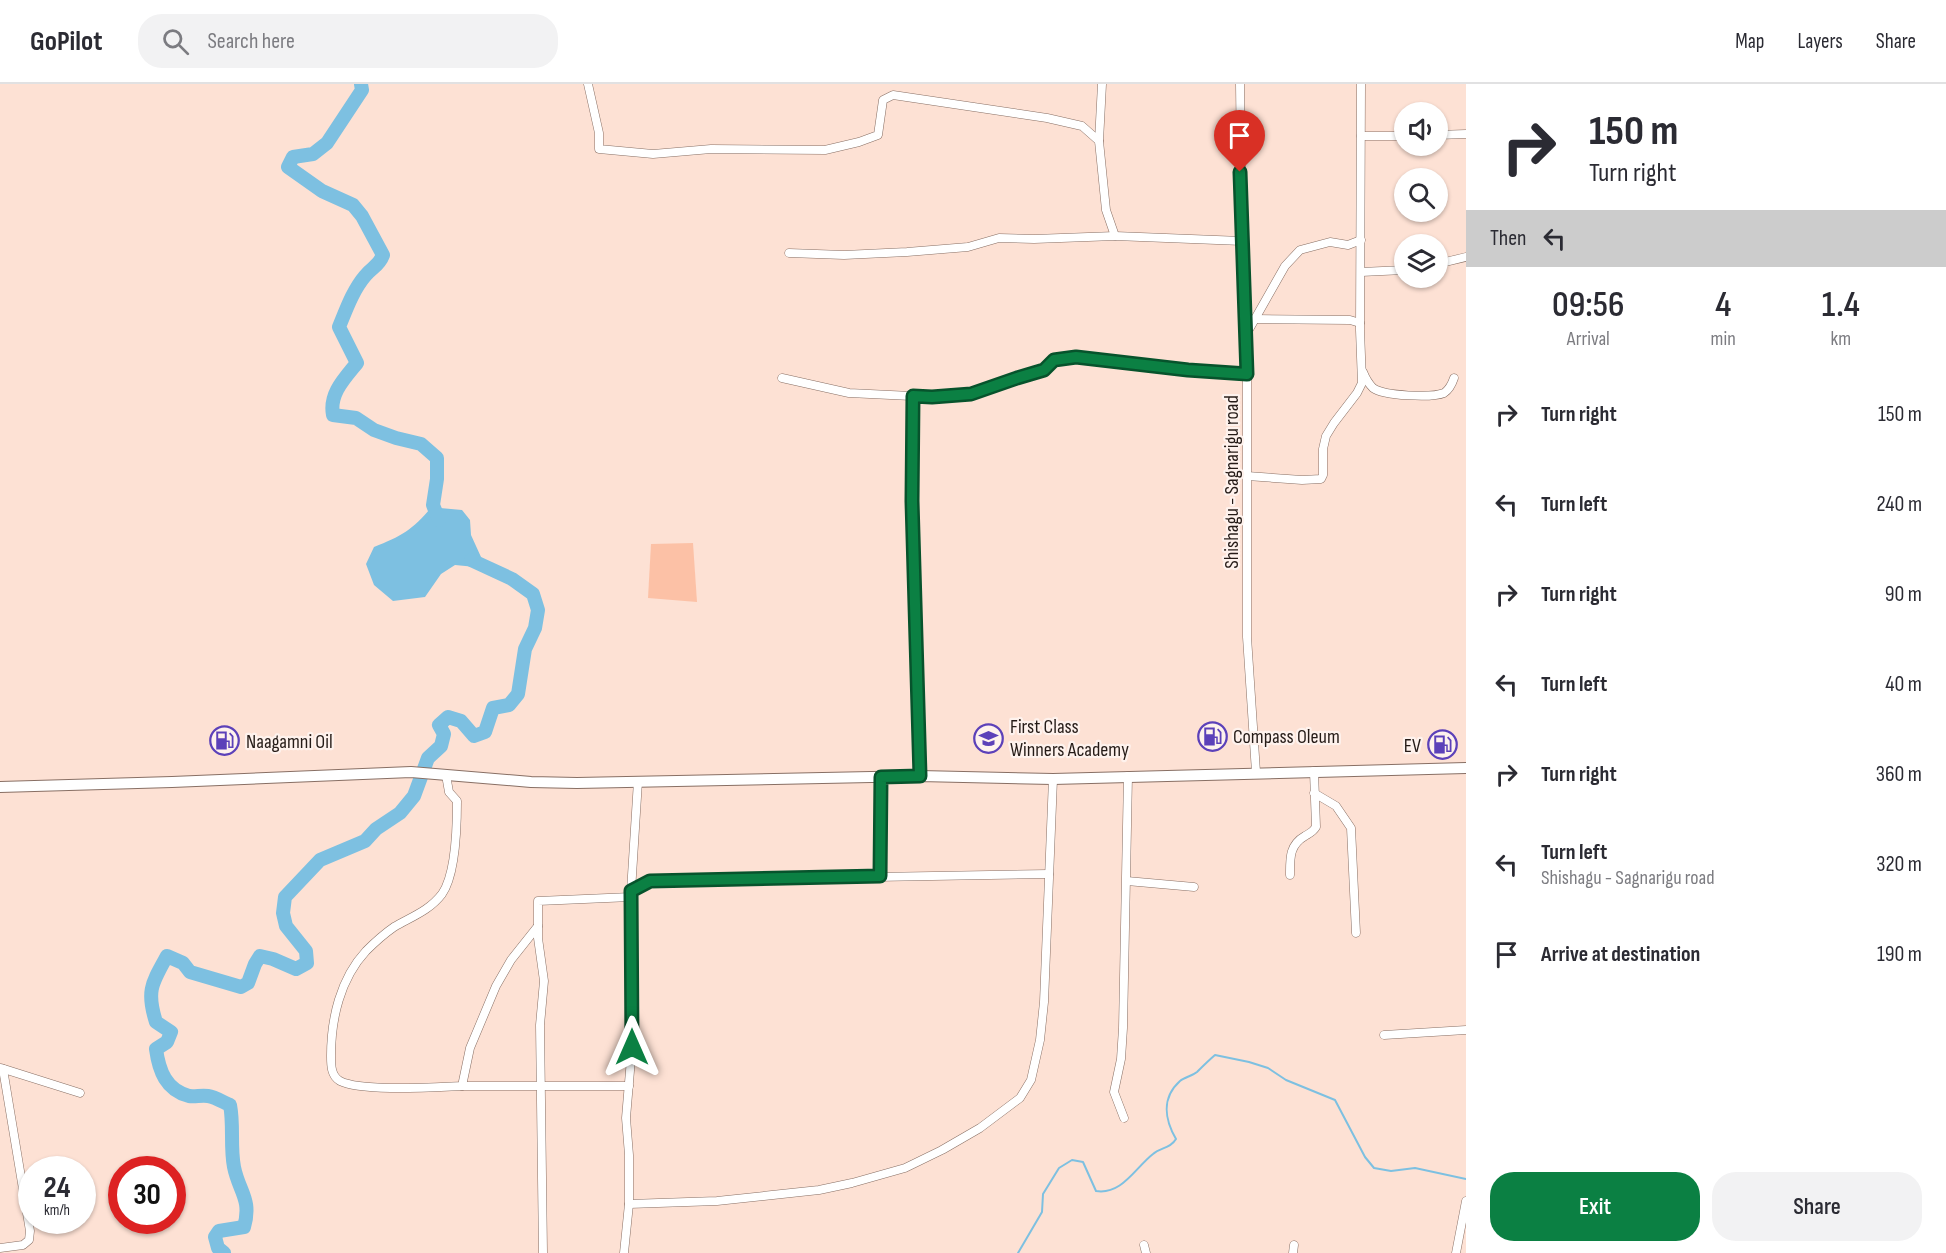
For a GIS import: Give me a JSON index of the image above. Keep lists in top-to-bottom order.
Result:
{
  "streets": {
    "street": ["Shishagu - Sagnarigu road"]
  },
  "places": {
    "fuel station": ["Compass Oleum", "Naagamni Oil", "EV"],
    "school or university": ["First Class Winners Academy"]
  },
  "page": {
    "header": "GoPilot",
    "search": "Search here",
    "nav": ["Map", "Layers", "Share"],
    "turn": ["150 m", "Turn right"],
    "then": "Then",
    "eta": [
      "09:56",
      "Arrival",
      "4",
      "min",
      "1.4",
      "km"
    ],
    "list": [
      {
        "name": "Turn right",
        "value": "150 m"
      },
      {
        "name": "Turn left",
        "value": "240 m"
      },
      {
        "name": "Turn right",
        "value": "90 m"
      },
      {
        "name": "Turn left",
        "value": "40 m"
      },
      {
        "name": "Turn right",
        "value": "360 m"
      },
      {
        "name": "Turn left",
        "note": "Shishagu - Sagnarigu road",
        "value": "320 m"
      },
      {
        "name": "Arrive at destination",
        "value": "190 m"
      }
    ],
    "speed": "24 km/h",
    "limit": "30",
    "buttons": ["Exit", "Share"]
  }
}
